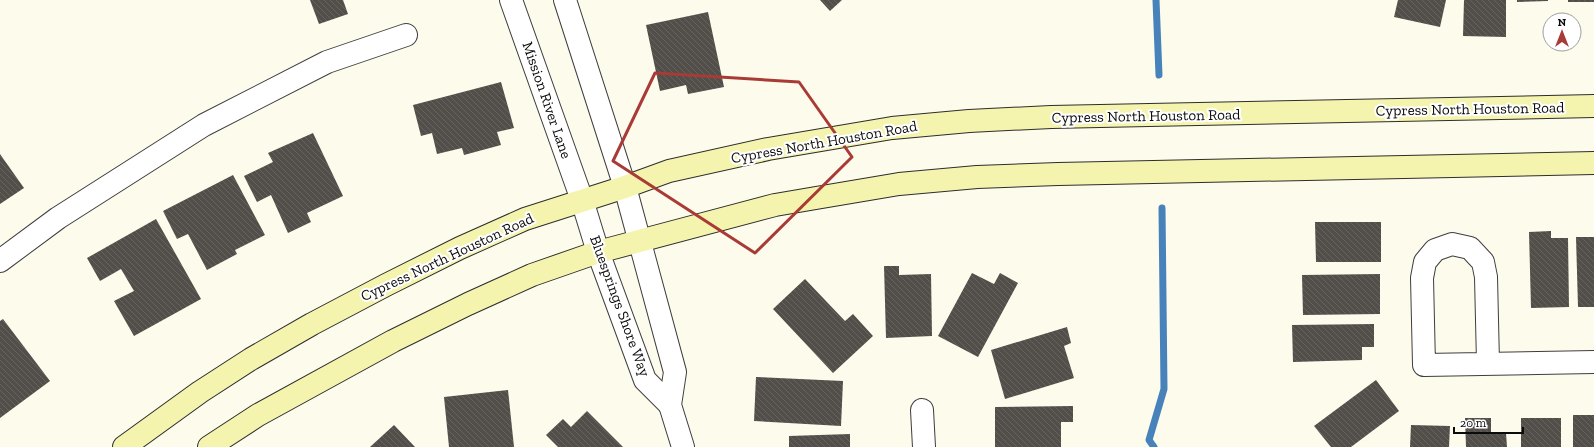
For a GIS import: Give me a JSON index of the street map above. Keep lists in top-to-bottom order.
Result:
{
  "streets": {
    "main road": ["Cypress North Houston Road"],
    "street": ["Mission River Lane", "Bluesprings Shore Way"]
  },
  "crossings": [
    ["Mission River Lane", "Cypress North Houston Road"],
    ["Mission River Lane", "Bluesprings Shore Way"],
    ["Cypress North Houston Road", "Bluesprings Shore Way"]
  ],
  "scale_bar": "20 m",
  "north": "top"
}
